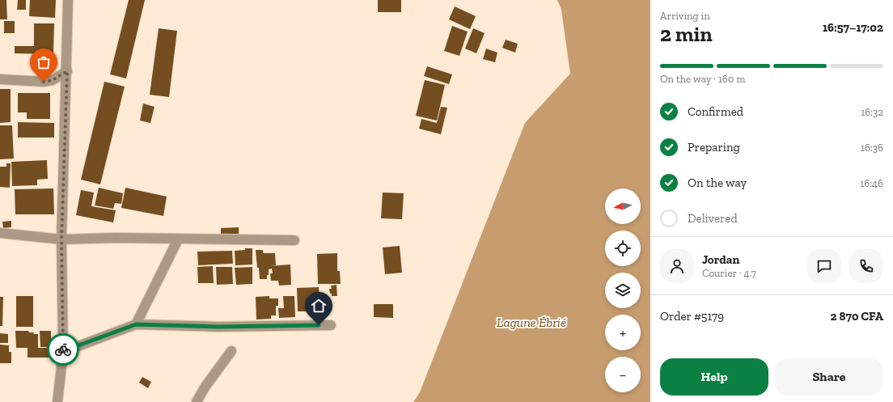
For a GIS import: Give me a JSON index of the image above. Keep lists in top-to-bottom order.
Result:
{
  "water": ["Lagune Ébrié"],
  "north": "left",
  "page": {
    "heading": ["2 min", "Arriving in", "16:57–17:02"],
    "panel": [
      "Jordan",
      "Courier · 4.7",
      "Order #5179",
      "2 870 CFA"
    ],
    "bar": "On the way · 160 m",
    "list": [
      ["Confirmed", "16:32"],
      ["Preparing", "16:36"],
      ["On the way", "16:46"],
      "Delivered"
    ],
    "map_buttons": ["+", "−"],
    "buttons": ["Help", "Share"]
  }
}
